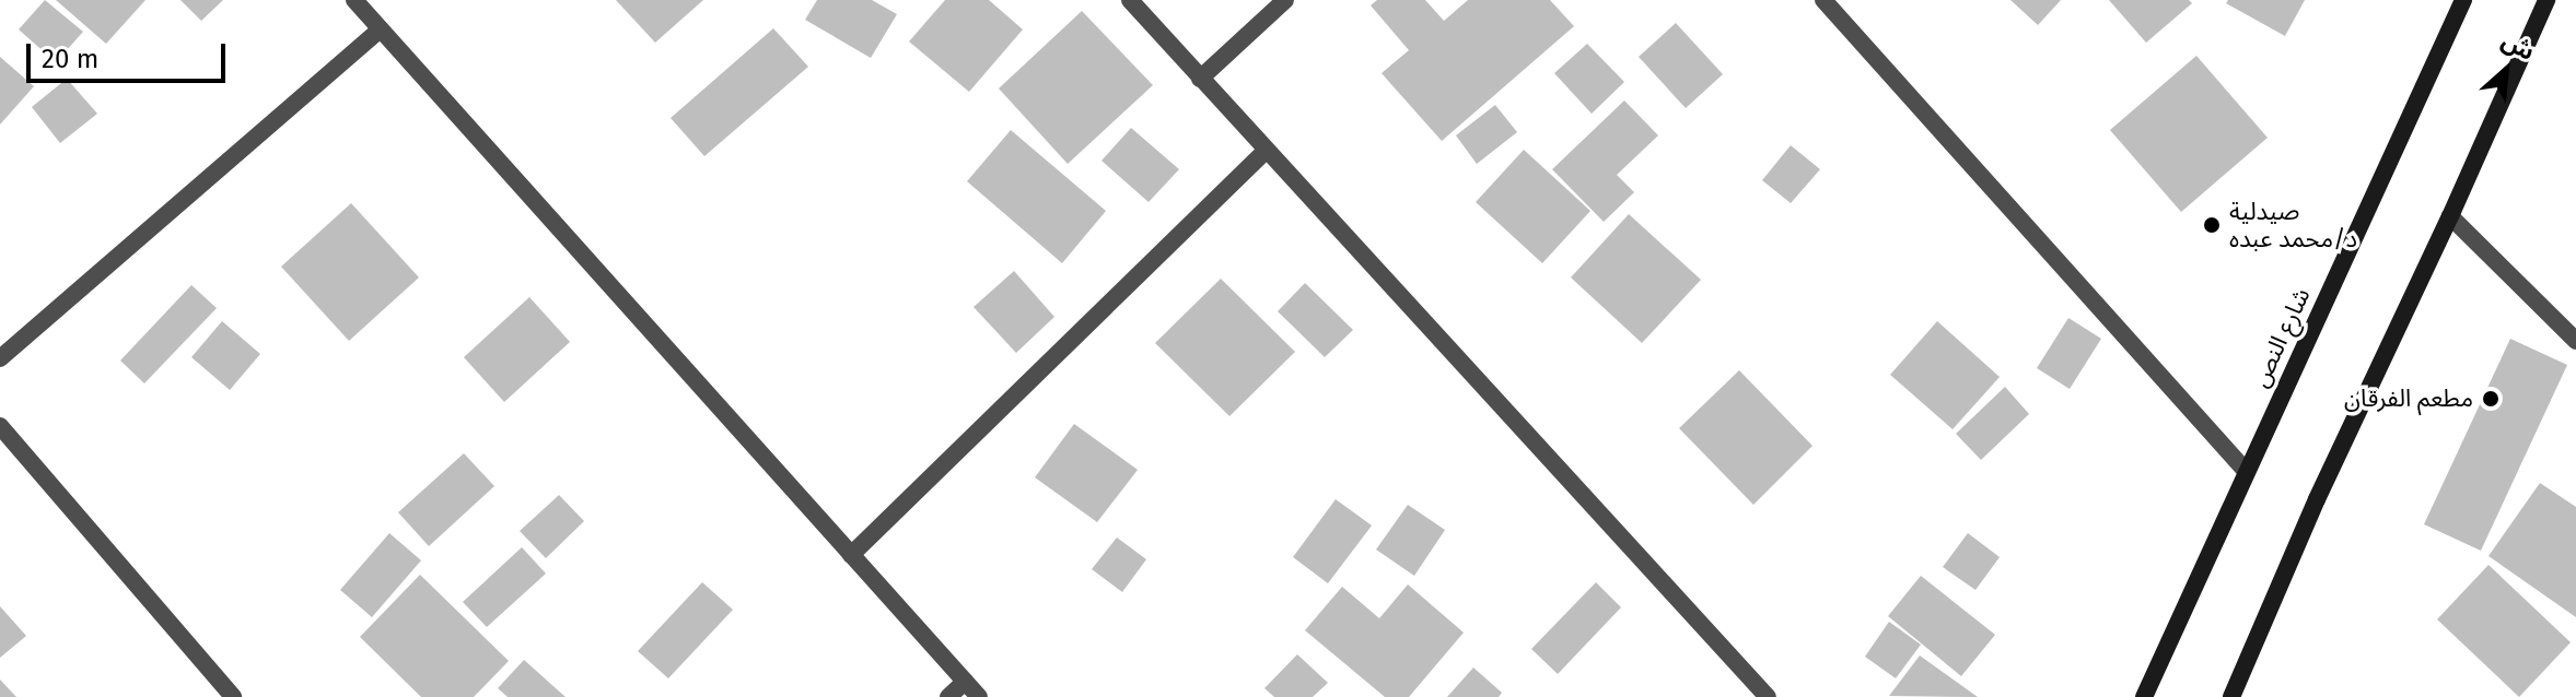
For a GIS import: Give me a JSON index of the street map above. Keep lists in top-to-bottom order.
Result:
{
  "streets": {
    "main road": ["شارع النص"]
  },
  "places": ["صيدلية د/محمد عبده", "مطعم الفرقان"],
  "scale_bar": "20 m",
  "north": "top right"
}
